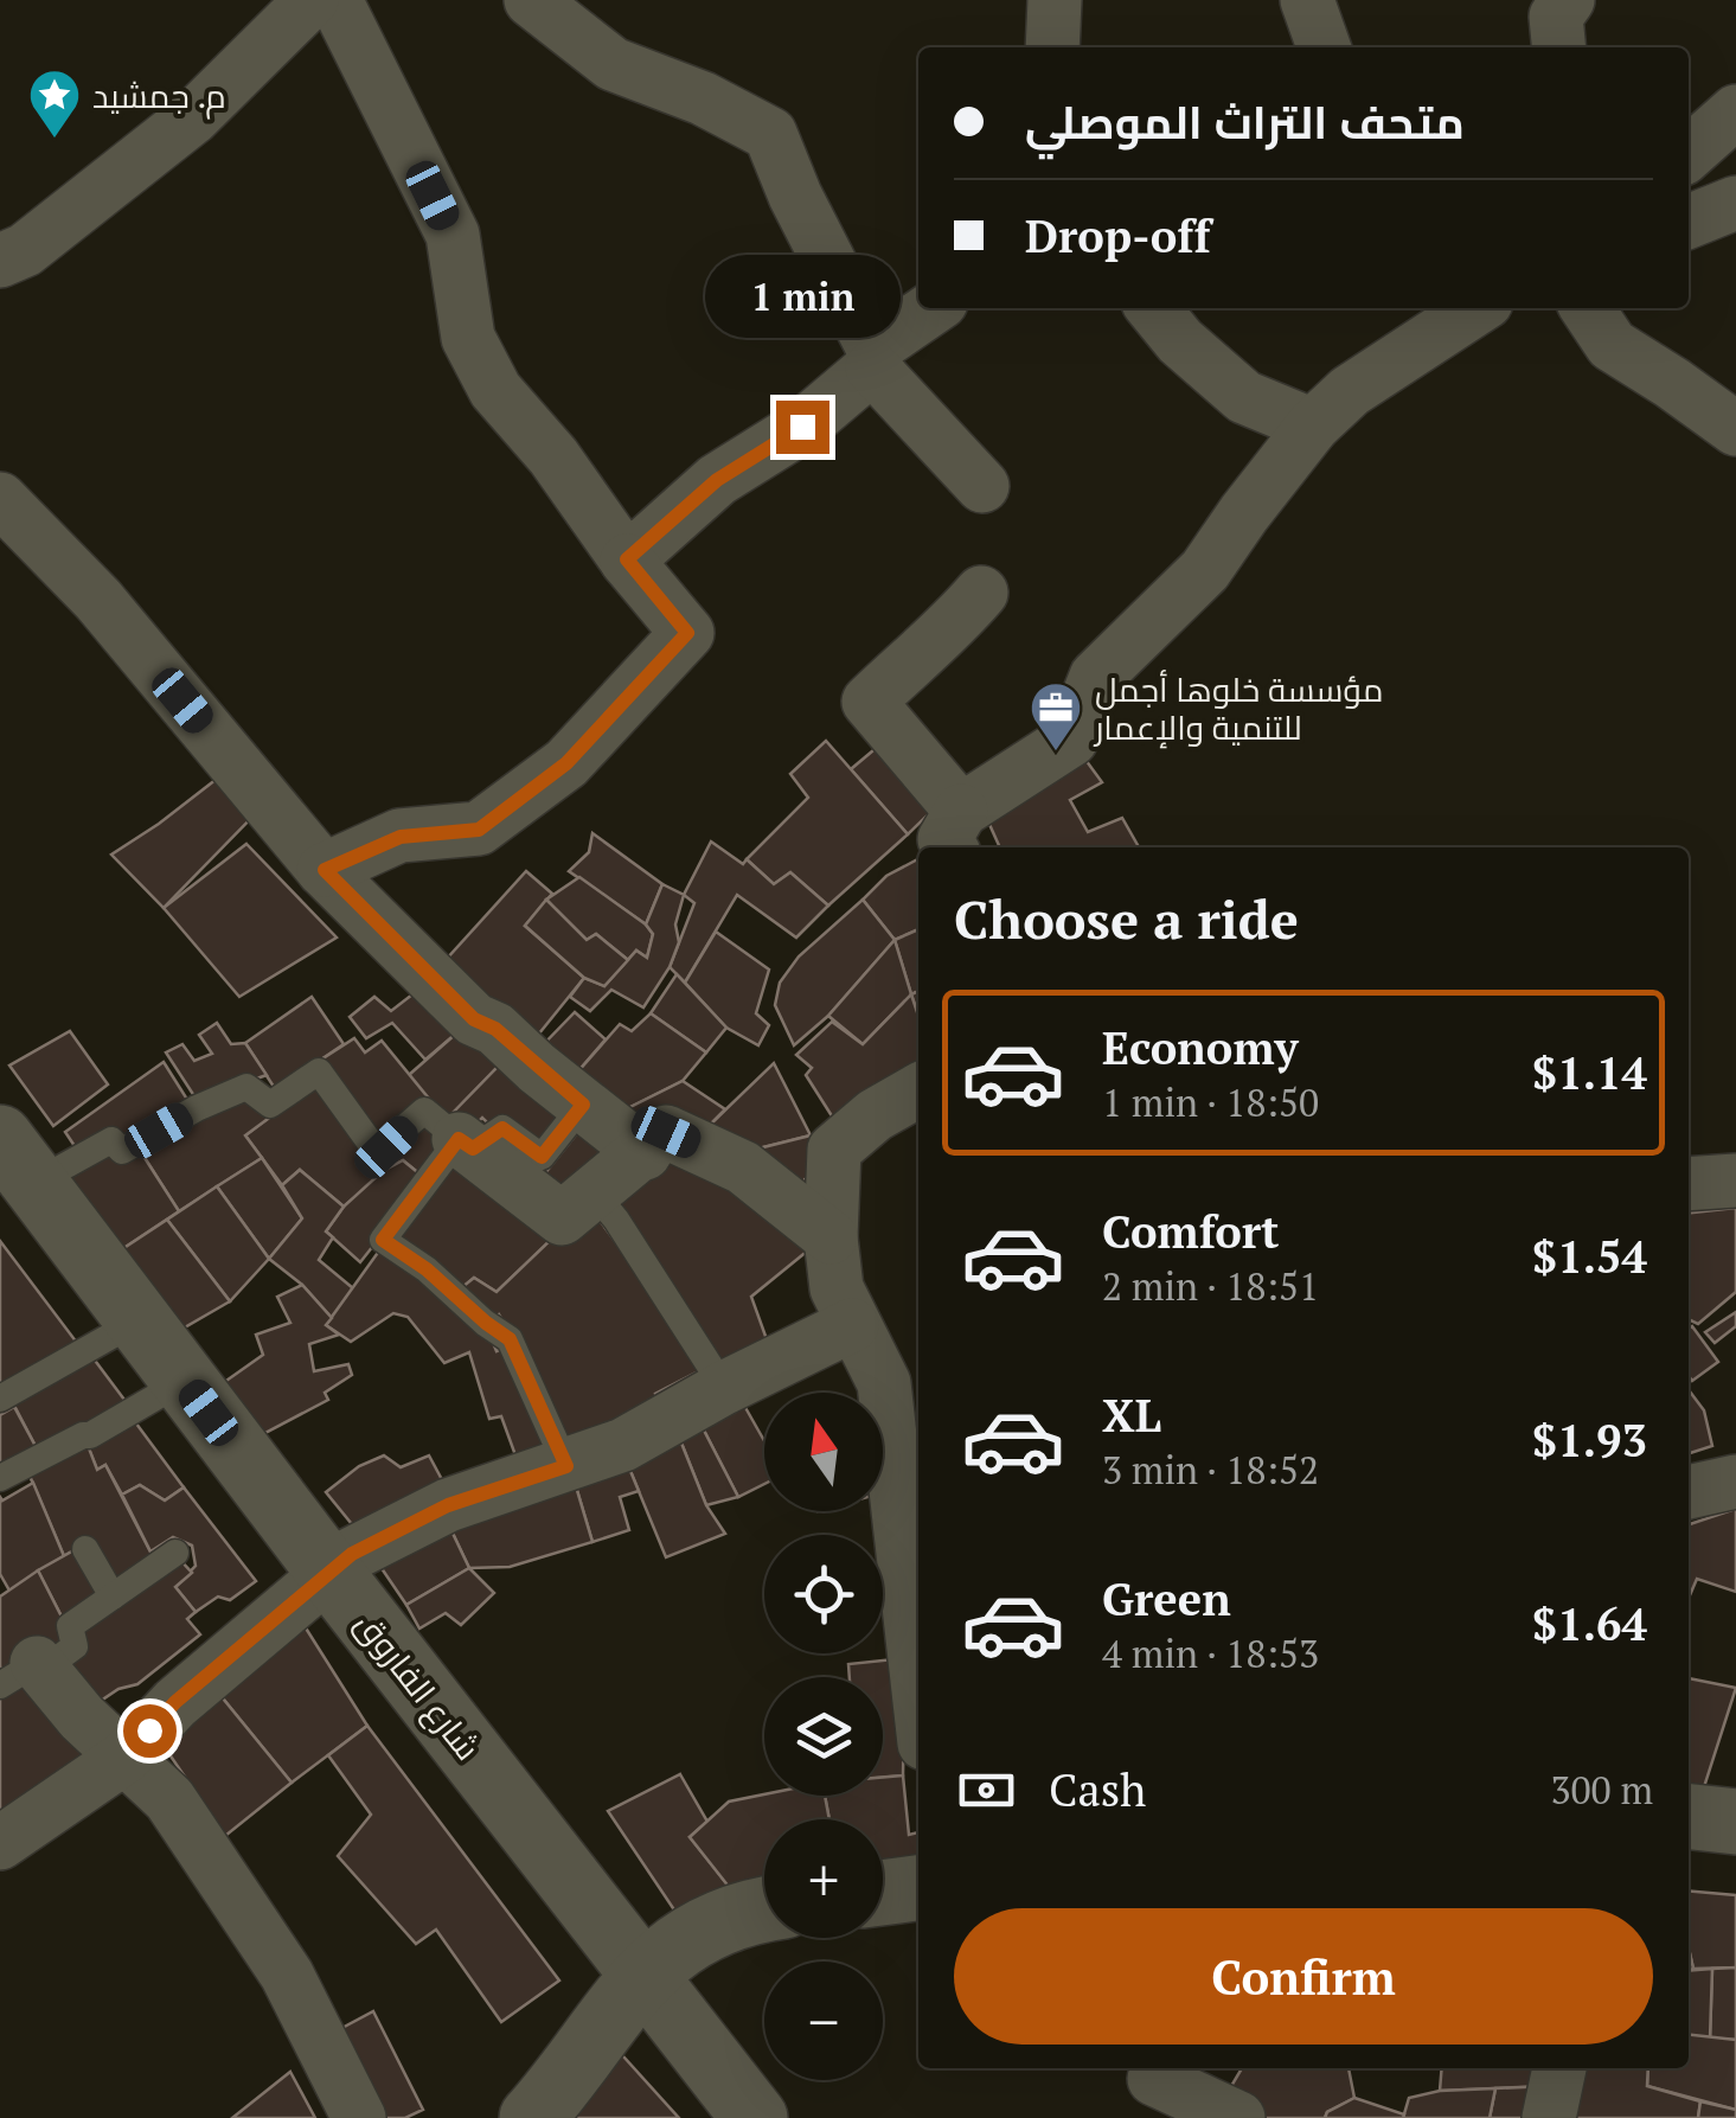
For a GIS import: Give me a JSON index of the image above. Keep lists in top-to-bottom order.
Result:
{
  "streets": {
    "main road": ["شارع الفاروق"]
  },
  "places": {
    "place": ["م. جمشيد"],
    "office": ["مؤسسة خلوها أجمل للتنمية والإعمار"]
  },
  "north": "top",
  "page": {
    "banner": ["متحف التراث الموصلي", "Drop-off"],
    "bubble": "1 min",
    "heading": "Choose a ride",
    "list": [
      {
        "name": "Economy",
        "note": "1 min · 18:50",
        "value": "$1.14"
      },
      {
        "name": "Comfort",
        "note": "2 min · 18:51",
        "value": "$1.54"
      },
      {
        "name": "XL",
        "note": "3 min · 18:52",
        "value": "$1.93"
      },
      {
        "name": "Green",
        "note": "4 min · 18:53",
        "value": "$1.64"
      }
    ],
    "map_buttons": ["+", "−"],
    "pay": ["Cash", "300 m"],
    "buttons": "Confirm"
  }
}
